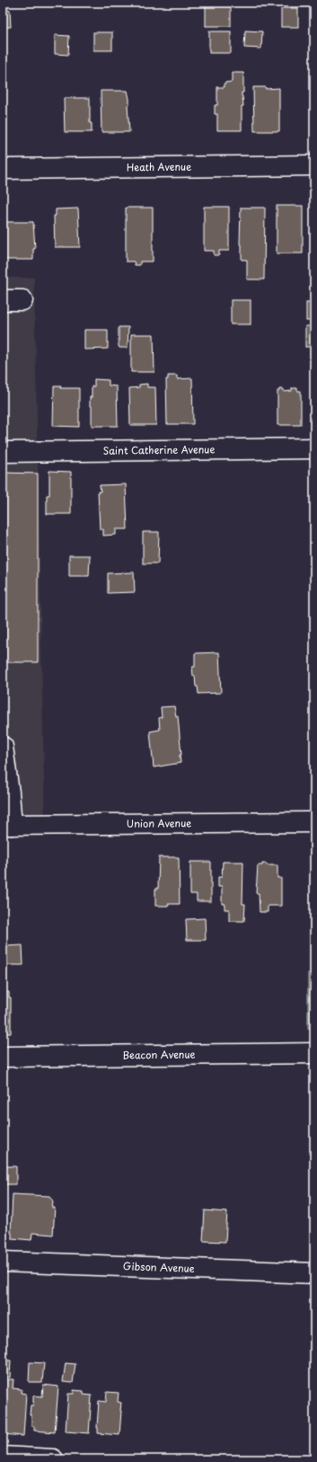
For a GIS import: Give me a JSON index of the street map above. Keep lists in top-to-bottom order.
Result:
{
  "streets": {
    "street": [
      "Heath Avenue",
      "Saint Catherine Avenue",
      "Union Avenue",
      "Beacon Avenue",
      "Gibson Avenue"
    ]
  }
}
